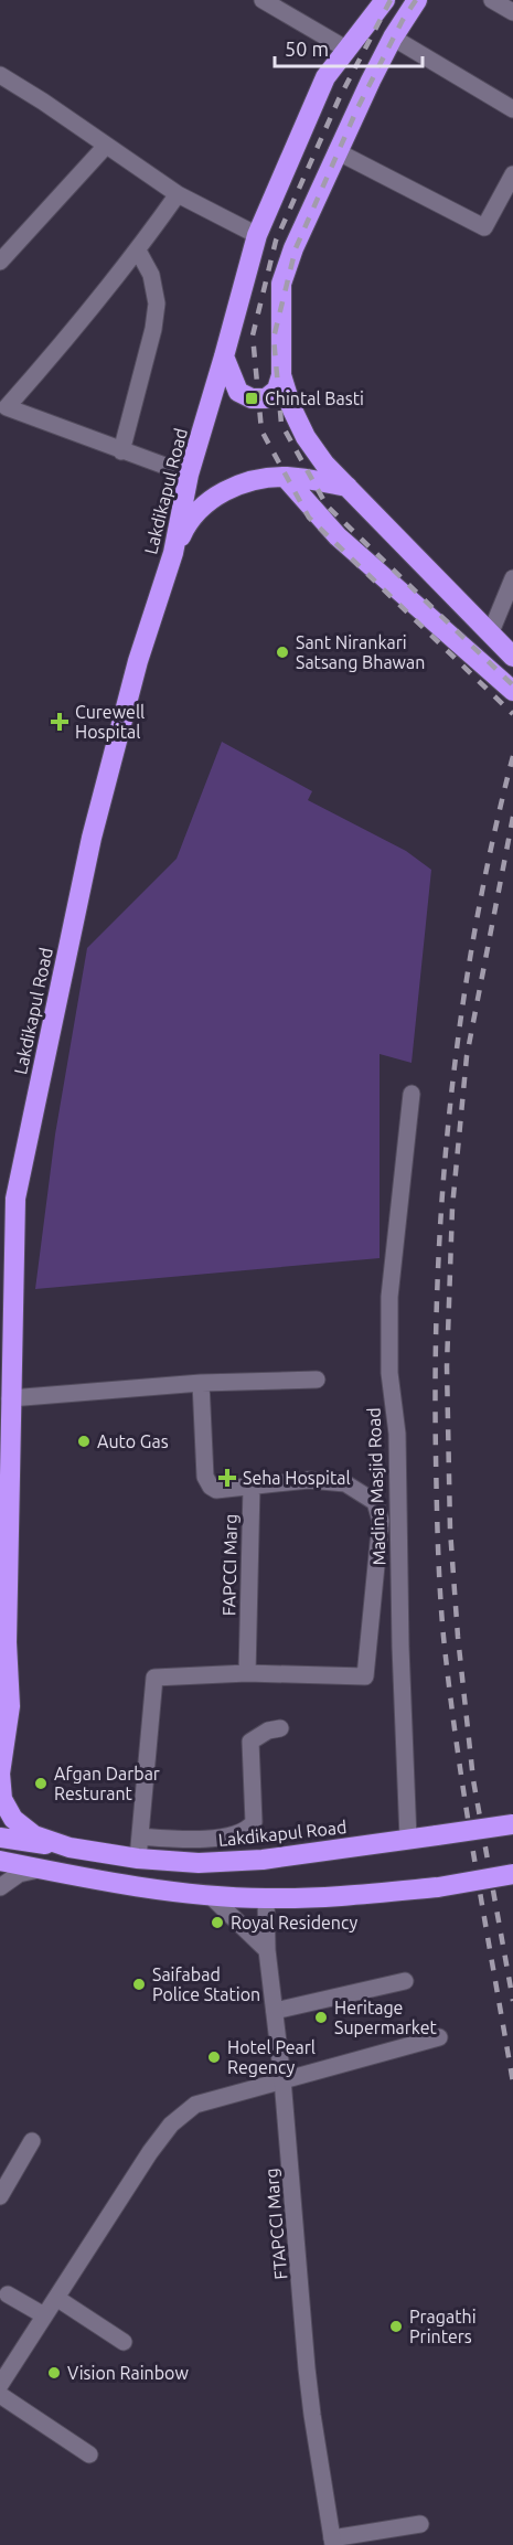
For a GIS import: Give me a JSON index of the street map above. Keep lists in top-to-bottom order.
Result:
{
  "streets": {
    "highway": ["Lakdikapul Road"],
    "street": ["Madina Masjid Road", "FAPCCI Marg", "FTAPCCI Marg"]
  },
  "crossings": [
    ["Lakdikapul Road", "Madina Masjid Road"]
  ],
  "places": {
    "transit": ["Chintal Basti"],
    "other": [
      "Sant Nirankari Satsang Bhawan",
      "Auto Gas",
      "Afgan Darbar Resturant",
      "Royal Residency",
      "Saifabad Police Station",
      "Heritage Supermarket",
      "Hotel Pearl Regency",
      "Pragathi Printers",
      "Vision Rainbow"
    ],
    "health": ["Curewell Hospital", "Seha Hospital"]
  },
  "scale_bar": "50 m"
}
